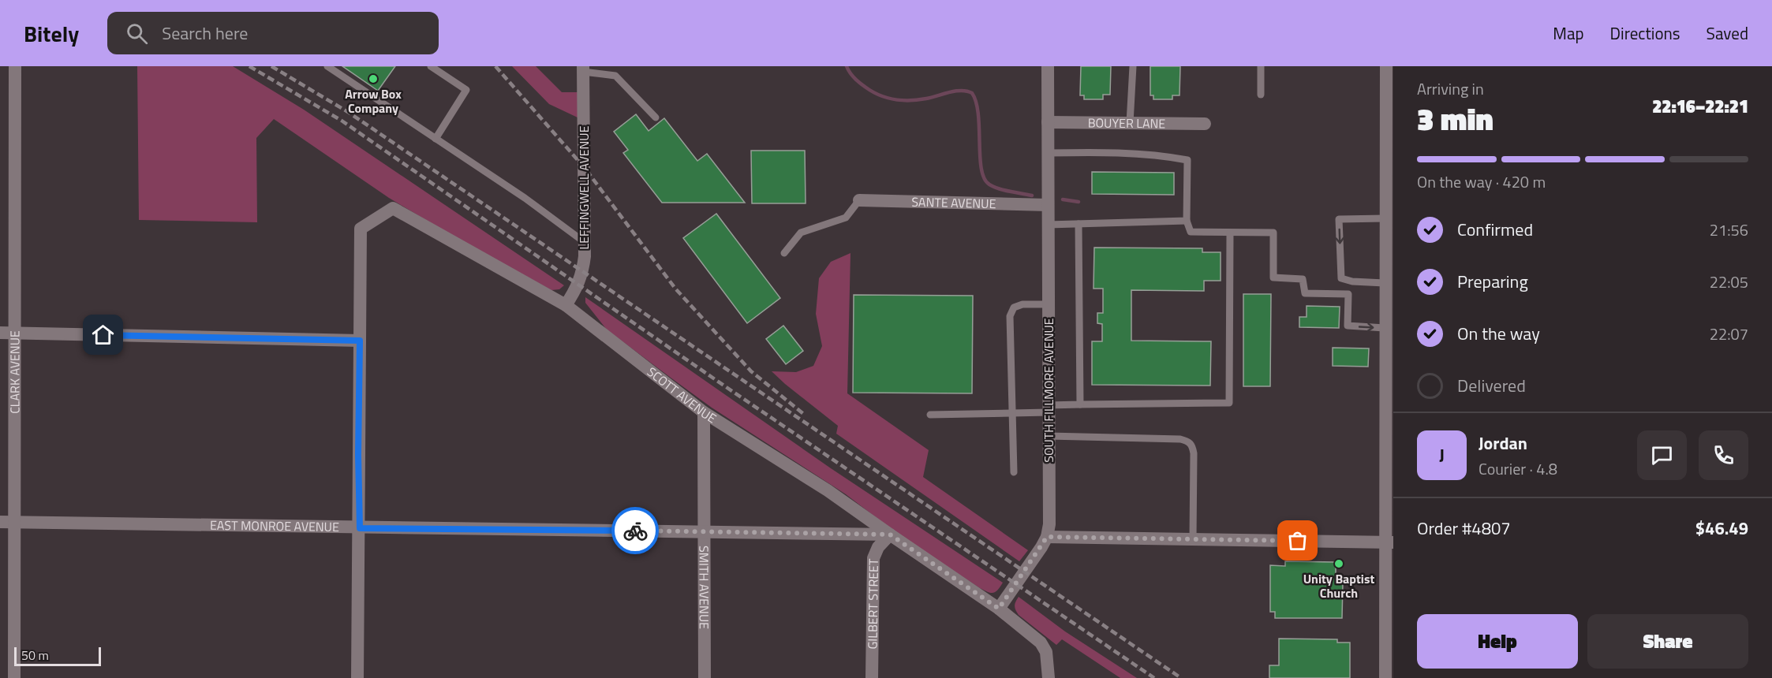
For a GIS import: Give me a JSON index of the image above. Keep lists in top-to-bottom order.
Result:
{
  "streets": {
    "street": [
      "BOUYER LANE",
      "LEFFINGWELL AVENUE",
      "SANTE AVENUE",
      "CLARK AVENUE",
      "SOUTH FILLMORE AVENUE",
      "SCOTT AVENUE",
      "EAST MONROE AVENUE",
      "SMITH AVENUE",
      "GILBERT STREET"
    ]
  },
  "crossings": [
    ["BOUYER LANE", "SOUTH FILLMORE AVENUE"],
    ["LEFFINGWELL AVENUE", "SCOTT AVENUE"],
    ["SANTE AVENUE", "SOUTH FILLMORE AVENUE"],
    ["CLARK AVENUE", "EAST MONROE AVENUE"],
    ["SOUTH FILLMORE AVENUE", "SCOTT AVENUE"],
    ["SCOTT AVENUE", "EAST MONROE AVENUE"],
    ["SCOTT AVENUE", "SMITH AVENUE"],
    ["SCOTT AVENUE", "GILBERT STREET"],
    ["EAST MONROE AVENUE", "SMITH AVENUE"],
    ["EAST MONROE AVENUE", "GILBERT STREET"]
  ],
  "places": ["Arrow Box Company", "Unity Baptist Church"],
  "scale_bar": "50 m",
  "page": {
    "header": "Bitely",
    "search": "Search here",
    "nav": ["Map", "Directions", "Saved"],
    "heading": ["3 min", "Arriving in", "22:16–22:21"],
    "panel": [
      "Jordan",
      "Courier · 4.8",
      "Order #4807",
      "$46.49"
    ],
    "bar": "On the way · 420 m",
    "list": [
      ["Confirmed", "21:56"],
      ["Preparing", "22:05"],
      ["On the way", "22:07"],
      "Delivered"
    ],
    "round": "J",
    "buttons": ["Help", "Share"],
    "scale": "50 m"
  }
}
